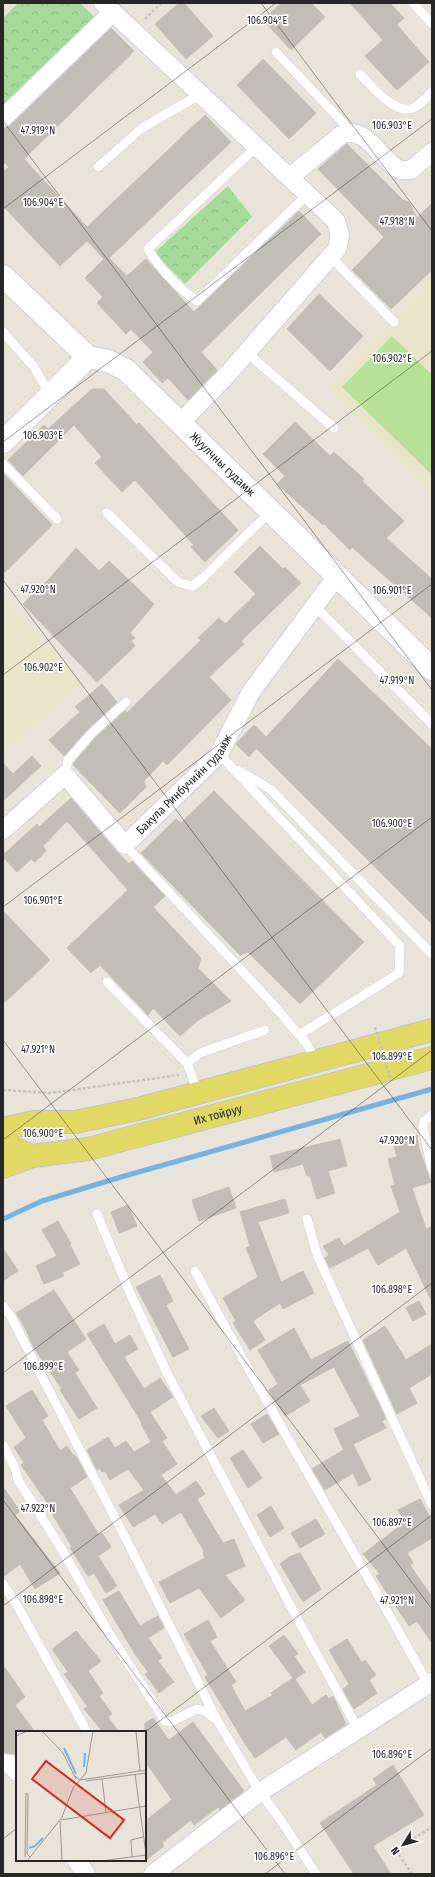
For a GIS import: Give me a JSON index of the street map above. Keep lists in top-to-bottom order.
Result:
{
  "streets": {
    "main road": ["Жуулчны гудамж", "Их тойруу"],
    "street": ["Бакула Ринбучийн гудамж"]
  },
  "crossings": [
    ["Жуулчны гудамж", "Бакула Ринбучийн гудамж"]
  ],
  "north": "bottom left",
  "coordinates": [
    "106.904°E",
    "106.903°E",
    "47.919°N",
    "47.918°N",
    "106.902°E",
    "47.920°N",
    "106.901°E",
    "106.900°E",
    "47.921°N",
    "106.899°E",
    "106.898°E",
    "47.922°N",
    "106.897°E",
    "106.896°E"
  ]
}
